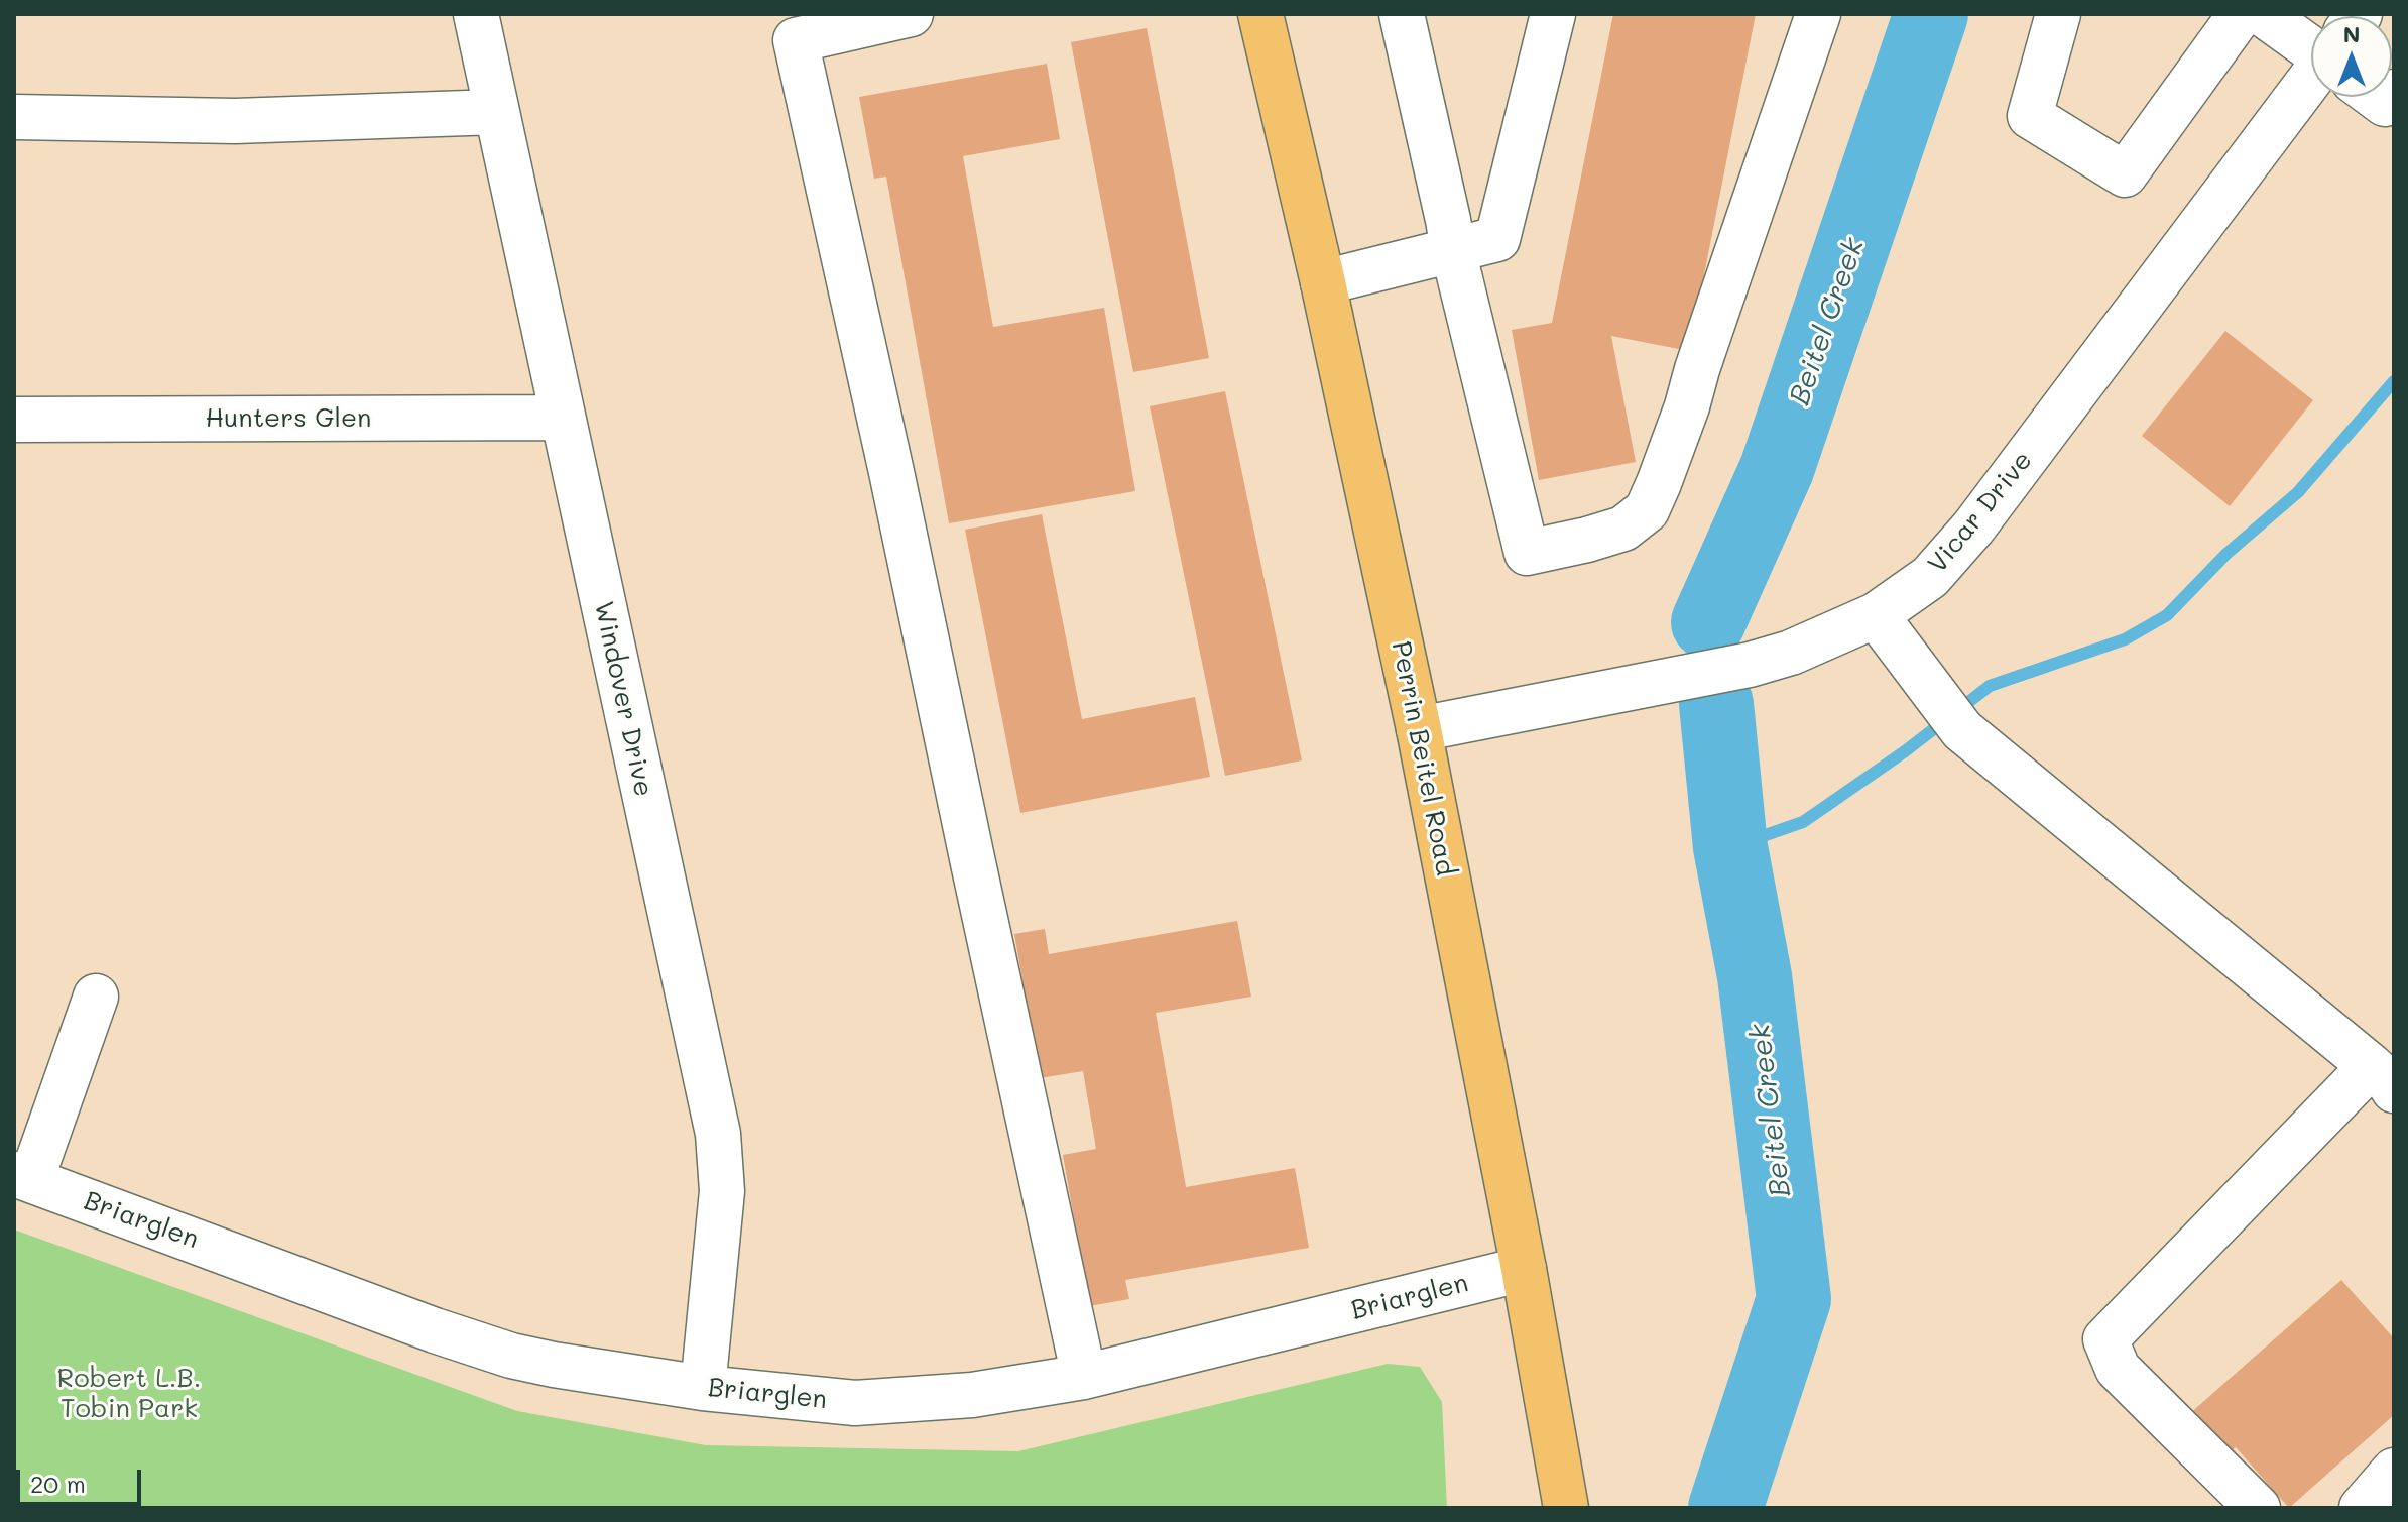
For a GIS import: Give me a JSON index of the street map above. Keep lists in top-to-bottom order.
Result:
{
  "streets": {
    "main road": ["Perrin Beitel Road"],
    "street": [
      "Hunters Glen",
      "Vicar Drive",
      "Windover Drive",
      "Briarglen"
    ]
  },
  "crossings": [
    ["Hunters Glen", "Windover Drive"],
    ["Vicar Drive", "Perrin Beitel Road"],
    ["Windover Drive", "Briarglen"],
    ["Perrin Beitel Road", "Briarglen"]
  ],
  "water": ["Beitel Creek"],
  "parks": ["Robert L.B. Tobin Park"],
  "scale_bar": "20 m",
  "north": "top"
}
